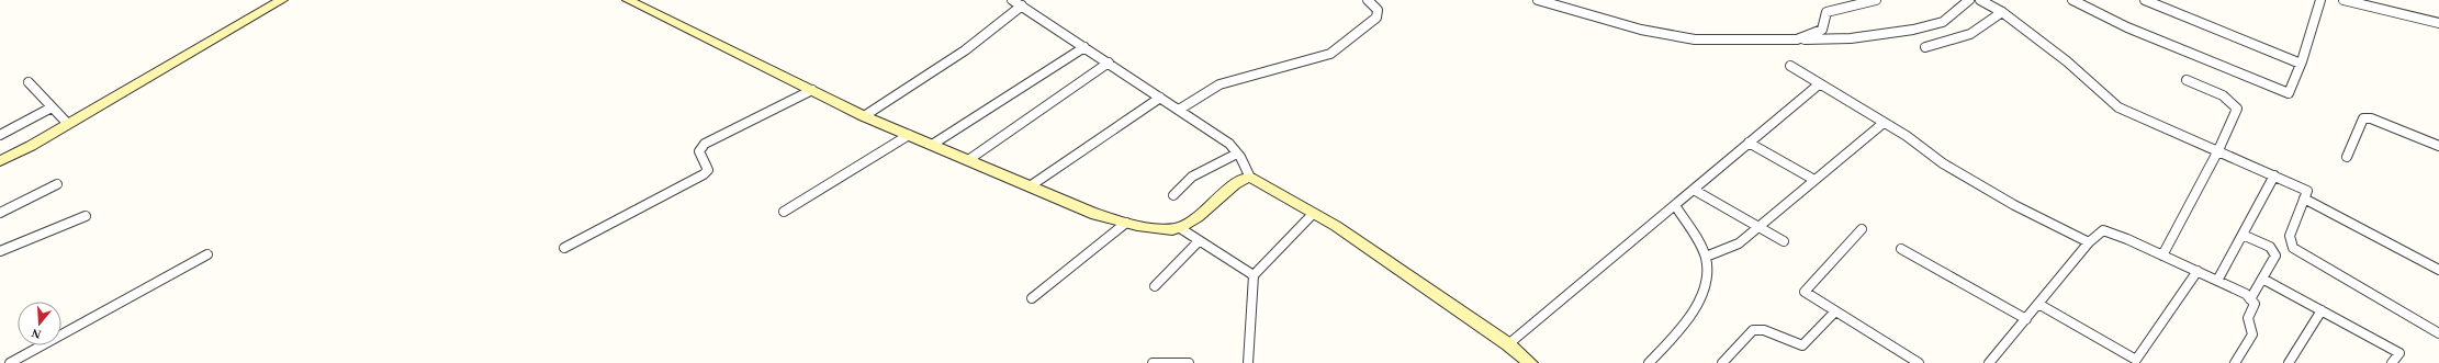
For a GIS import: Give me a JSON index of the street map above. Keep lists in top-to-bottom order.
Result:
{
  "north": "bottom"
}
